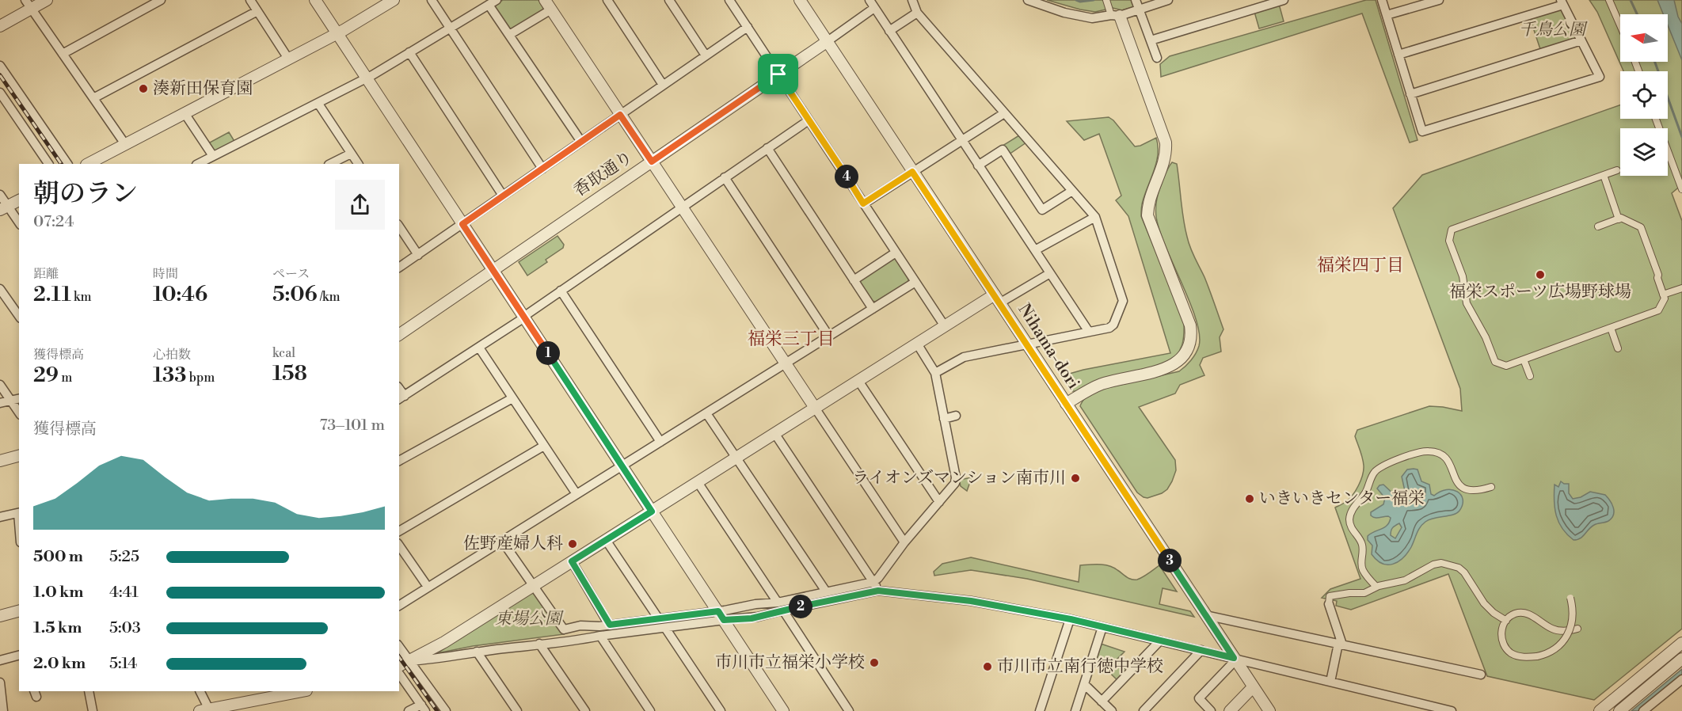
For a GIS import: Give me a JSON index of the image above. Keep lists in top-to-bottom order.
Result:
{
  "streets": {
    "street": ["香取通り", "Nihama-dori"]
  },
  "crossings": [
    ["香取通り", "Nihama-dori"]
  ],
  "districts": ["福栄四丁目", "福栄三丁目"],
  "parks": ["千鳥公園", "東場公園"],
  "places": [
    "湊新田保育園",
    "福栄スポーツ広場野球場",
    "ライオンズマンション南市川",
    "いきいきセンター福栄",
    "佐野産婦人科",
    "市川市立福栄小学校",
    "市川市立南行徳中学校"
  ],
  "north": "left",
  "page": {
    "heading": ["朝のラン", "07:24"],
    "pins": [
      "4",
      "1",
      "3",
      "2"
    ],
    "stats": [
      ["距離", "2.11 km"],
      ["時間", "10:46"],
      ["ペース", "5:06 /km"],
      ["獲得標高", "29 m"],
      ["心拍数", "133 bpm"],
      ["kcal", "158"]
    ],
    "chart": ["獲得標高", "73–101 m"],
    "list": [
      {
        "name": "500 m",
        "note": "5:25"
      },
      {
        "name": "1.0 km",
        "note": "4:41"
      },
      {
        "name": "1.5 km",
        "note": "5:03"
      },
      {
        "name": "2.0 km",
        "note": "5:14"
      }
    ]
  }
}
